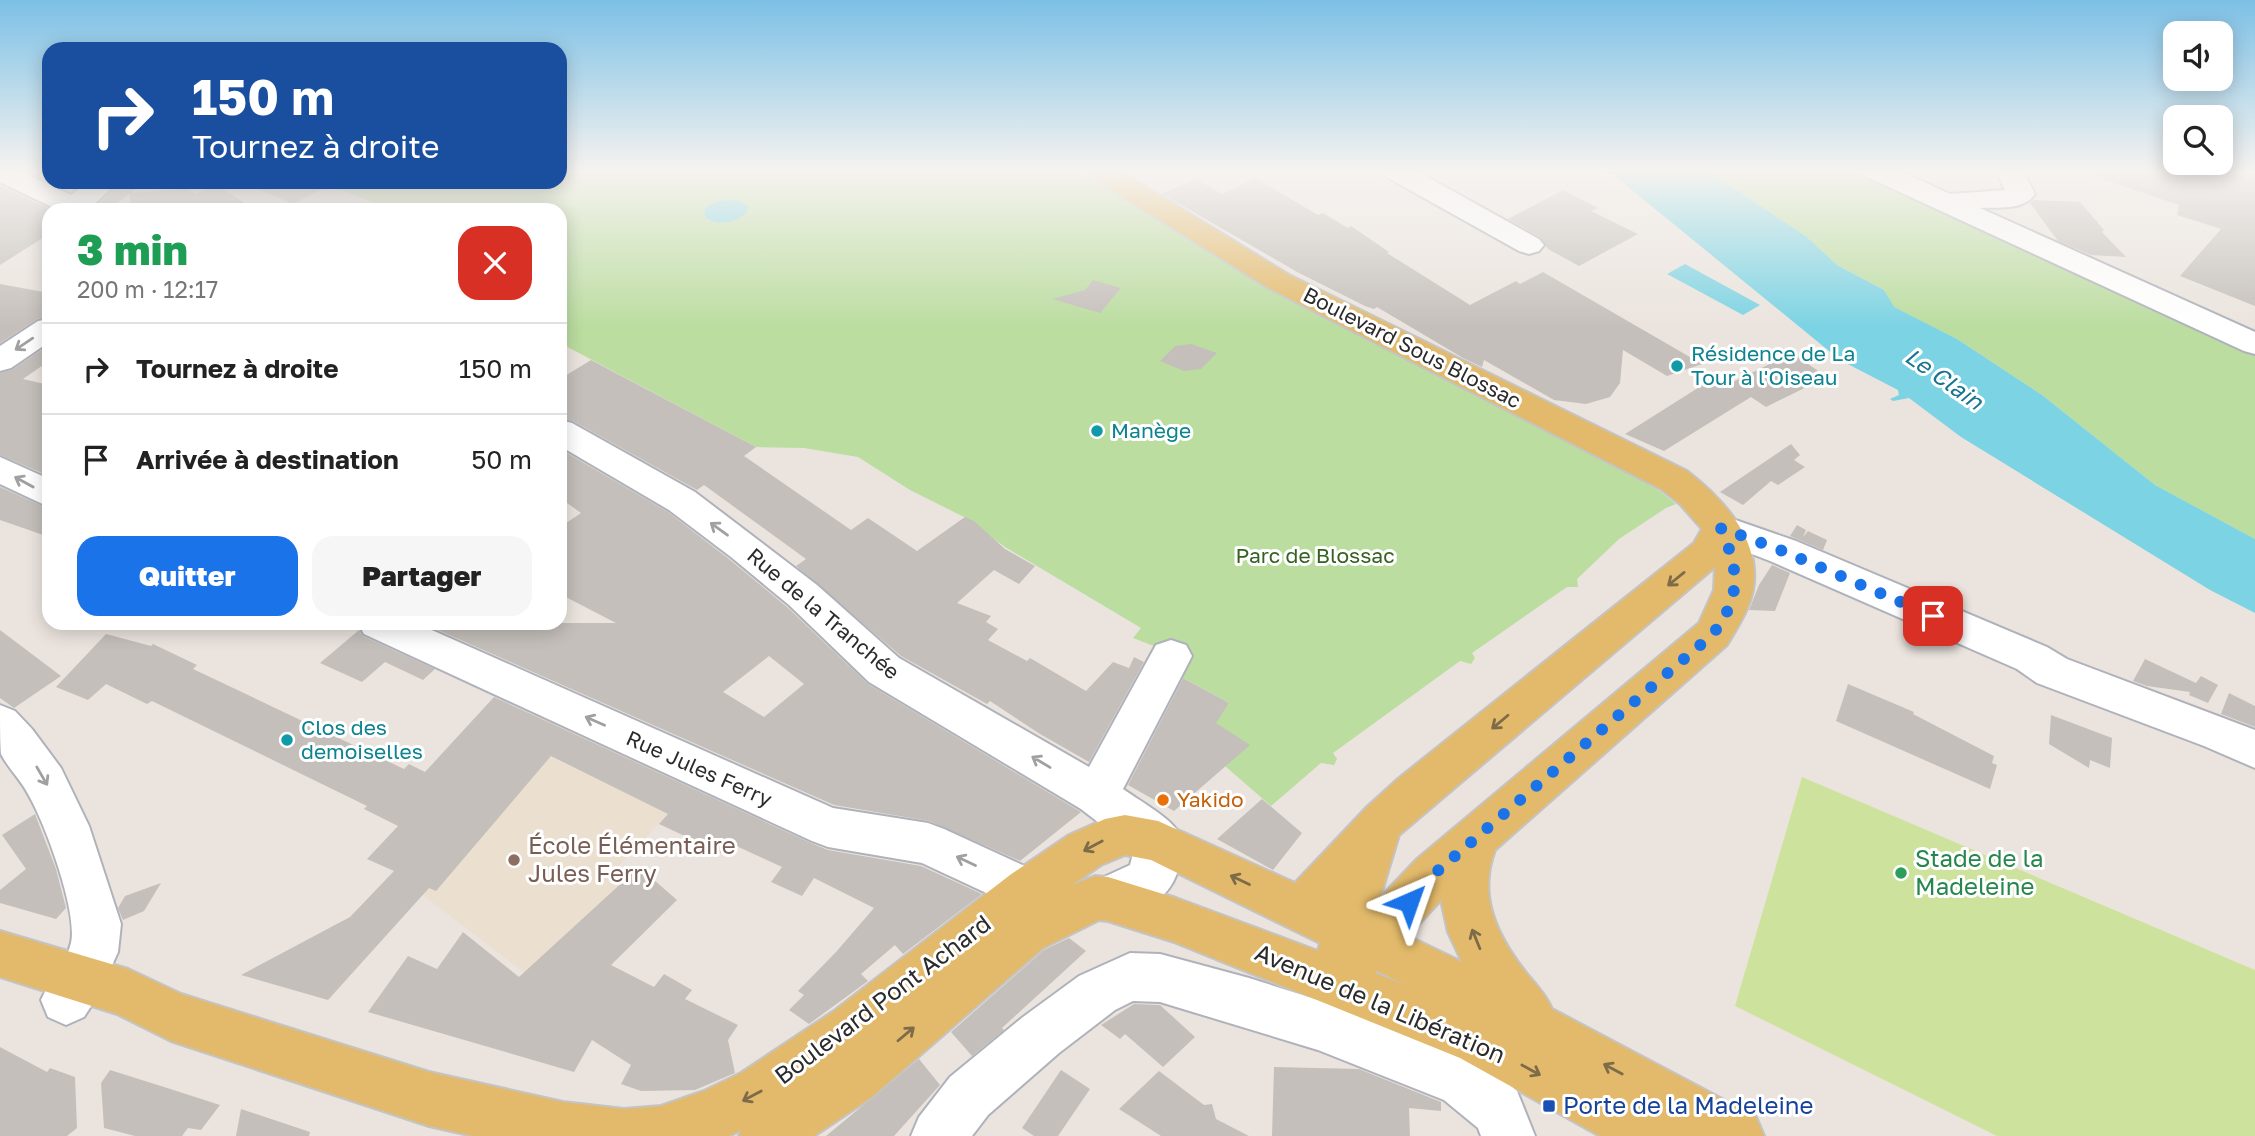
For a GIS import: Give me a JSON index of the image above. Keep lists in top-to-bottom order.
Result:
{
  "streets": {
    "main road": ["Boulevard Sous Blossac", "Boulevard Pont Achard", "Avenue de la Libération"],
    "street": ["Rue de la Tranchée", "Rue Jules Ferry"]
  },
  "crossings": [
    ["Boulevard Sous Blossac", "Boulevard Pont Achard"],
    ["Boulevard Sous Blossac", "Avenue de la Libération"],
    ["Rue de la Tranchée", "Boulevard Pont Achard"],
    ["Rue Jules Ferry", "Boulevard Pont Achard"],
    ["Boulevard Pont Achard", "Avenue de la Libération"]
  ],
  "one_way": ["Rue de la Tranchée", "Rue Jules Ferry"],
  "water": ["Le Clain"],
  "parks": ["Parc de Blossac"],
  "places": {
    "other": [
      "Résidence de La Tour à l'Oiseau",
      "Manège",
      "Clos des demoiselles",
      "Yakido",
      "École Élémentaire Jules Ferry",
      "Stade de la Madeleine"
    ],
    "transit": ["Porte de la Madeleine"]
  },
  "page": {
    "turn": ["150 m", "Tournez à droite"],
    "heading": ["3 min", "200 m · 12:17"],
    "list": [
      {
        "name": "Tournez à droite",
        "value": "150 m"
      },
      {
        "name": "Arrivée à destination",
        "value": "50 m"
      }
    ],
    "buttons": ["Quitter", "Partager"]
  }
}
